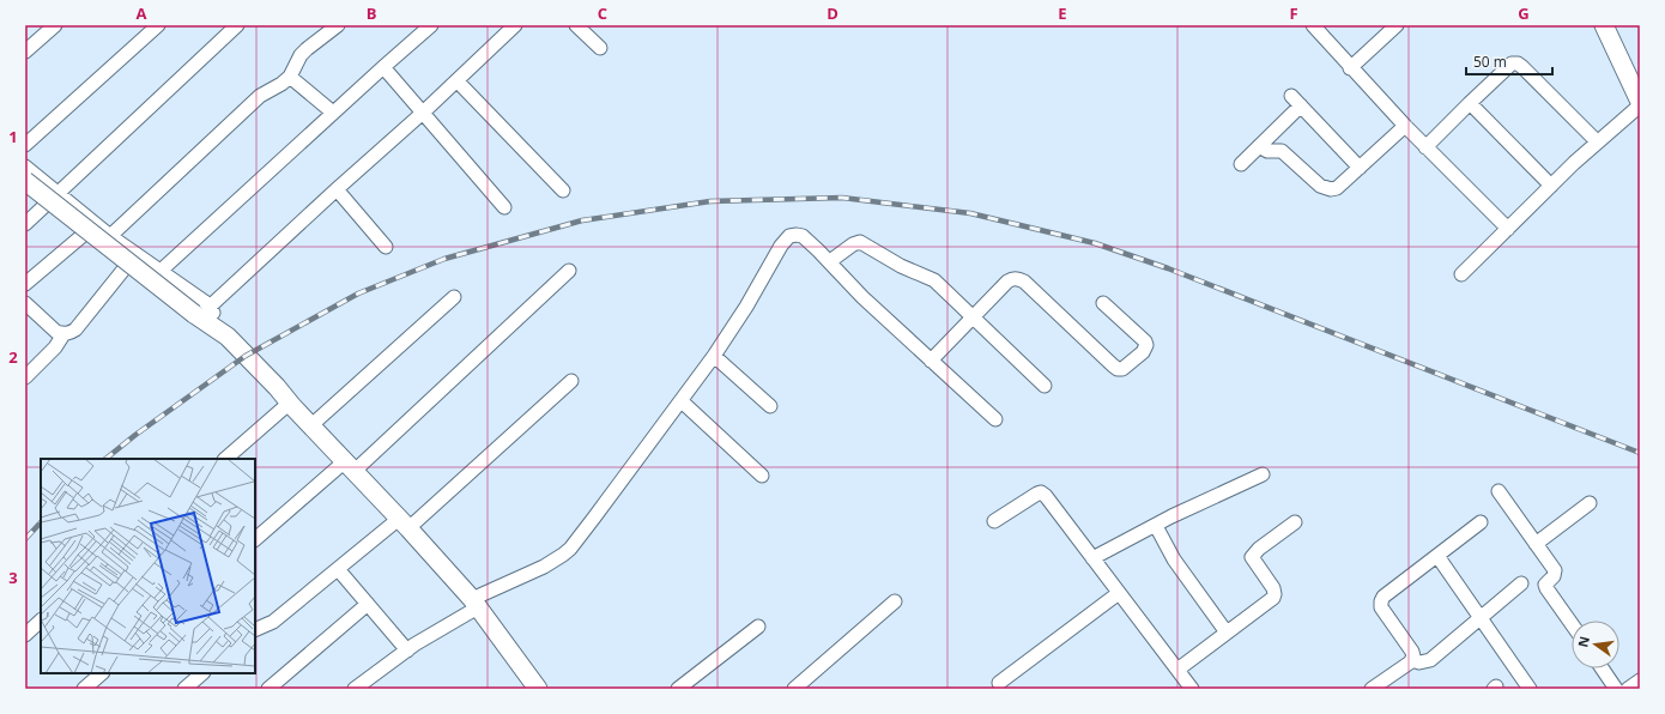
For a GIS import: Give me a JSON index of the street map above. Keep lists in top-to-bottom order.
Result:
{
  "scale_bar": "50 m",
  "north": "left",
  "grid": {
    "columns": [
      "A",
      "B",
      "C",
      "D",
      "E",
      "F",
      "G"
    ],
    "rows": ["1", "2", "3"]
  }
}
